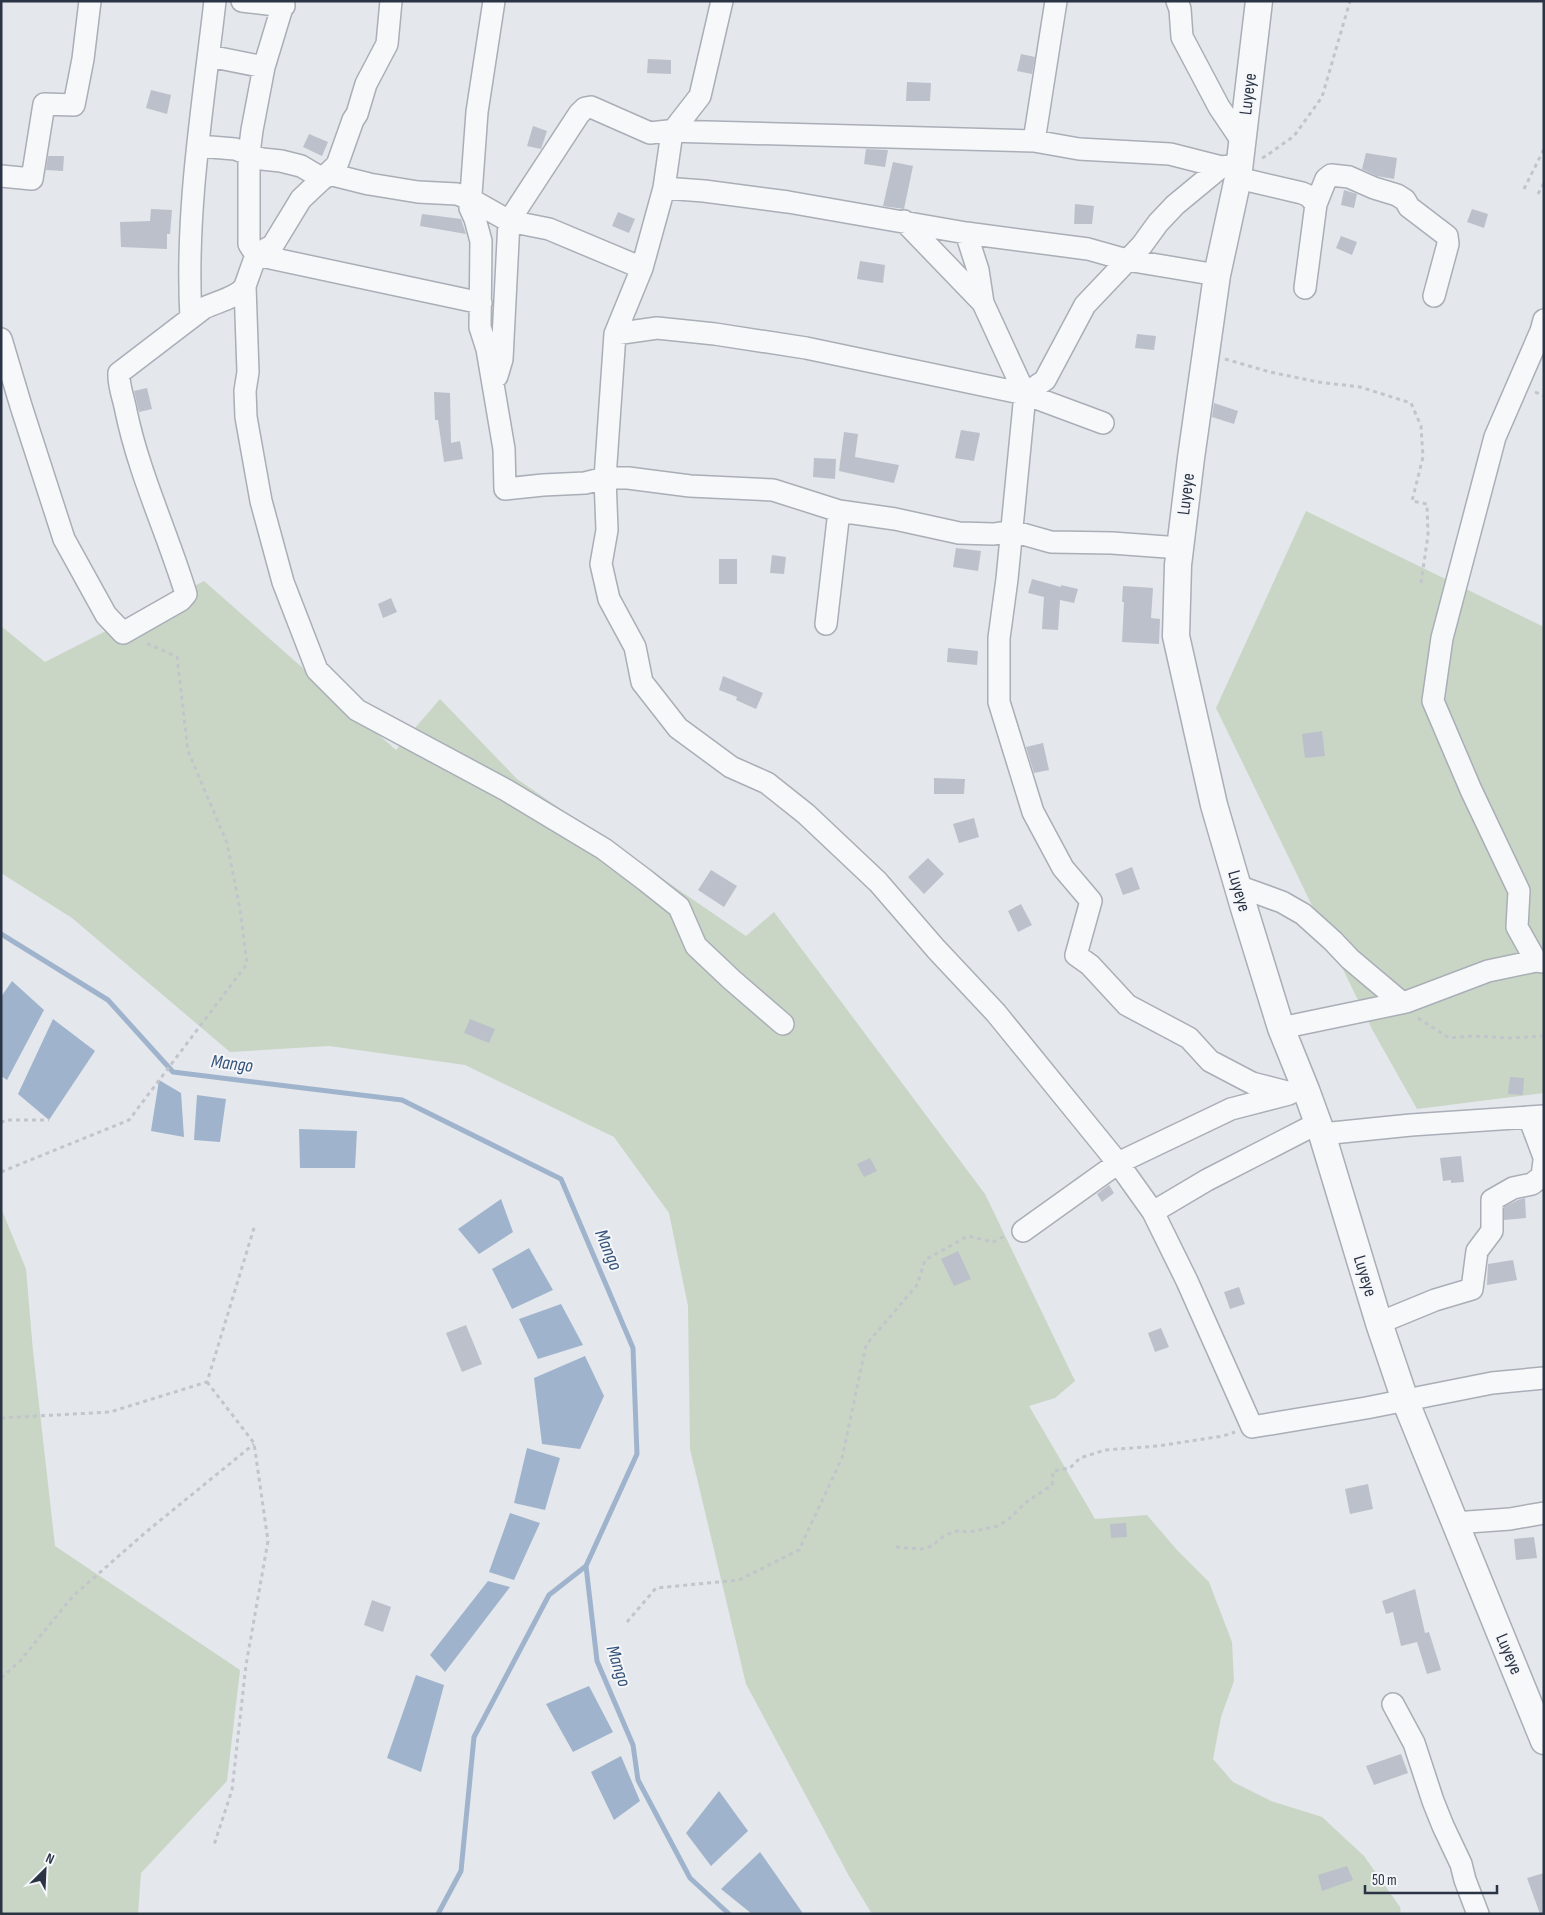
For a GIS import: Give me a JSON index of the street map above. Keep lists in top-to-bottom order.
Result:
{
  "streets": {
    "street": ["Luyeye"]
  },
  "water": ["Mango"],
  "scale_bar": "50 m",
  "north": "top right"
}
